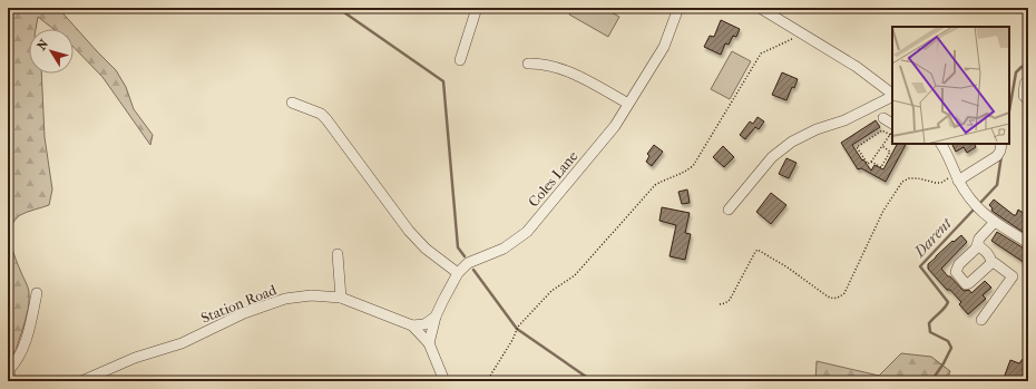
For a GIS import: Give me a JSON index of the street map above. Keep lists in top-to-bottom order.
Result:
{
  "streets": {
    "street": ["Coles Lane", "Station Road"]
  },
  "crossings": [
    ["Coles Lane", "Station Road"]
  ],
  "water": ["Darent"],
  "north": "top left"
}
